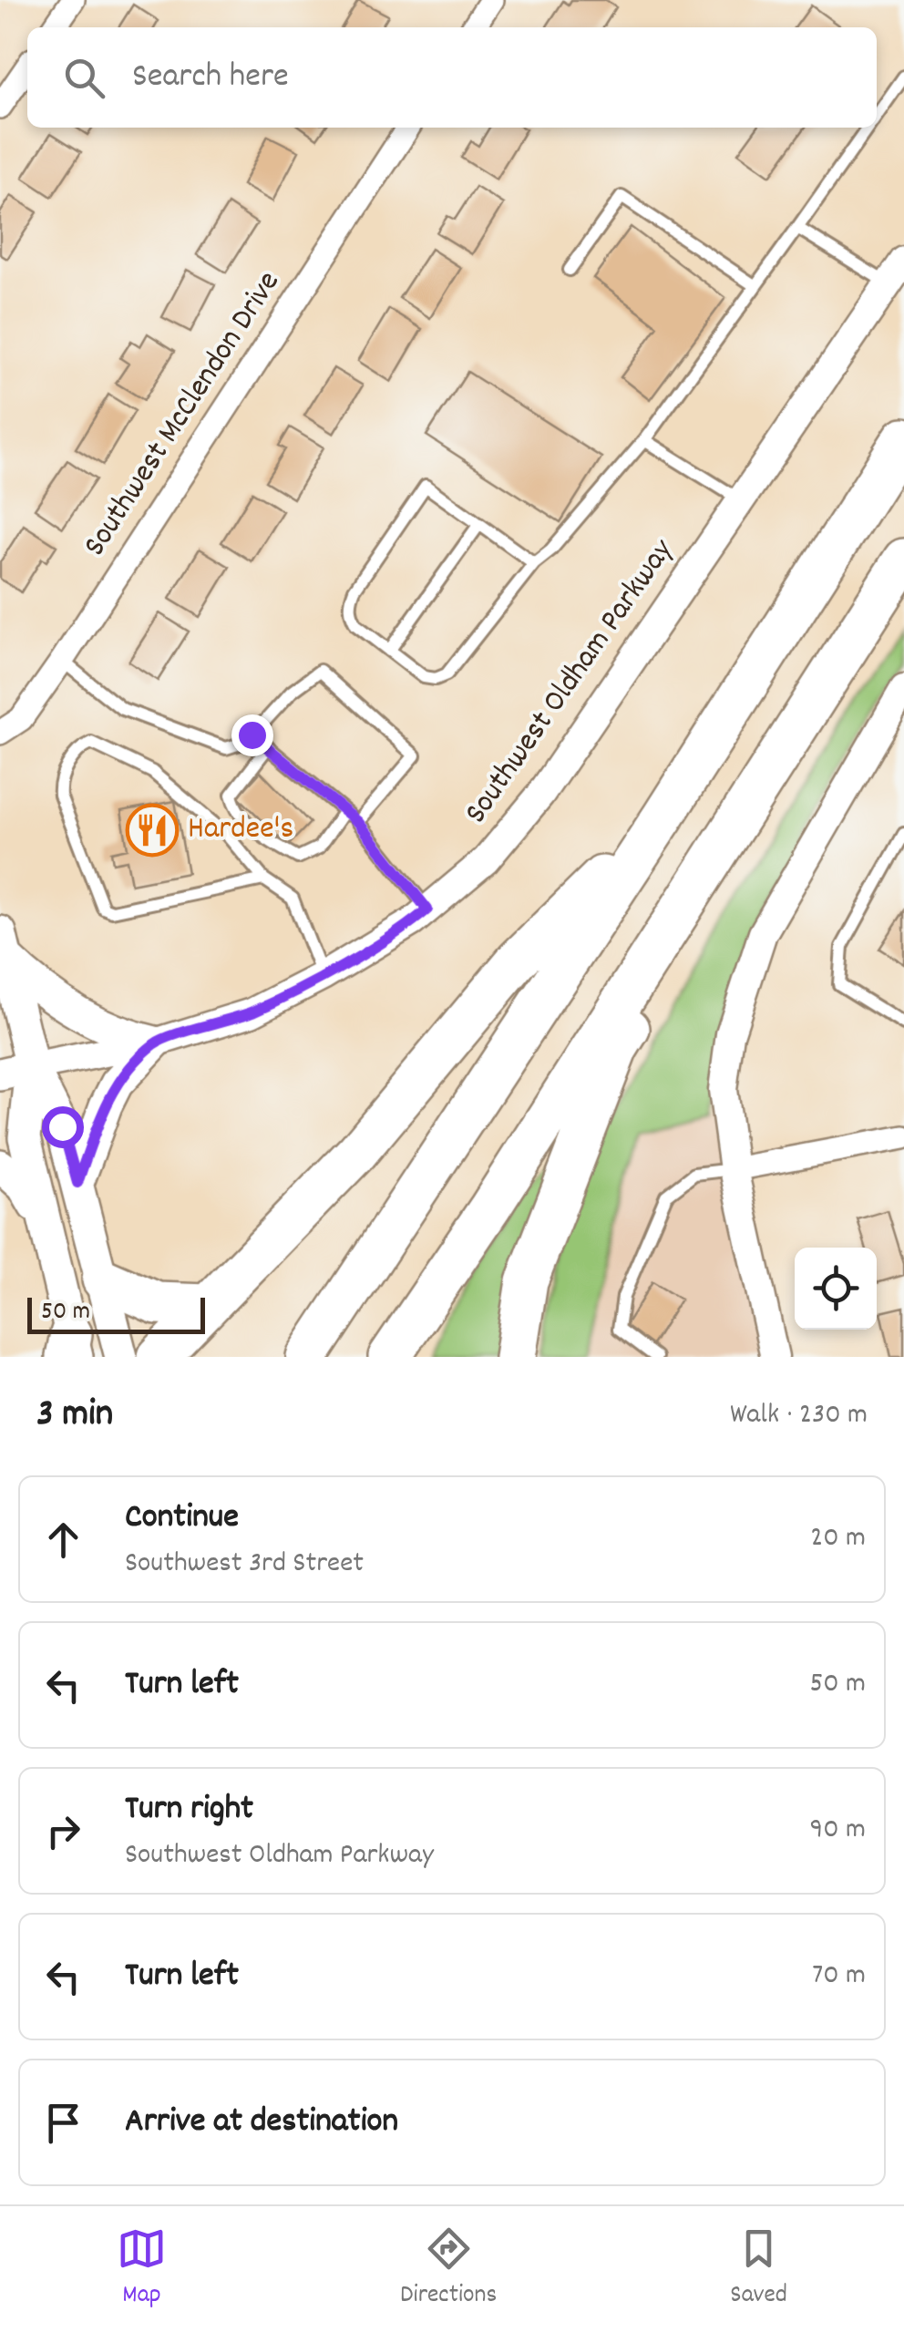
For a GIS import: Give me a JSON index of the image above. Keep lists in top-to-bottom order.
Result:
{
  "streets": {
    "street": ["Southwest McClendon Drive", "Southwest Oldham Parkway"]
  },
  "places": {
    "restaurant": ["Hardee's"]
  },
  "scale_bar": "50 m",
  "page": {
    "search": "Search here",
    "scale": "50 m",
    "heading": ["3 min", "Walk · 230 m"],
    "list": [
      ["Continue", "Southwest 3rd Street", "20 m"],
      ["Turn left", "50 m"],
      ["Turn right", "Southwest Oldham Parkway", "90 m"],
      ["Turn left", "70 m"],
      "Arrive at destination"
    ],
    "nav": ["Map", "Directions", "Saved"]
  }
}
